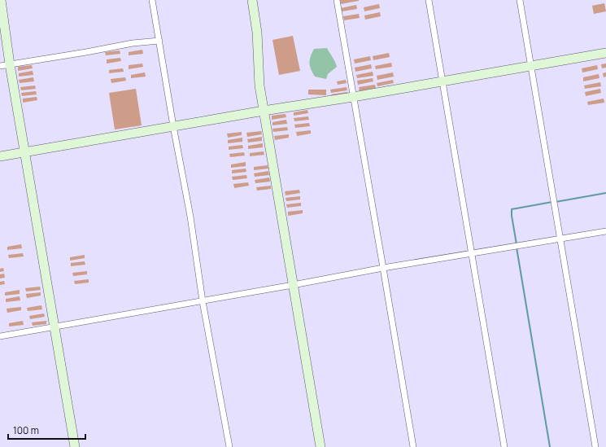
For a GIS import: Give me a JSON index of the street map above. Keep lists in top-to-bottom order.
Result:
{
  "scale_bar": "100 m"
}
